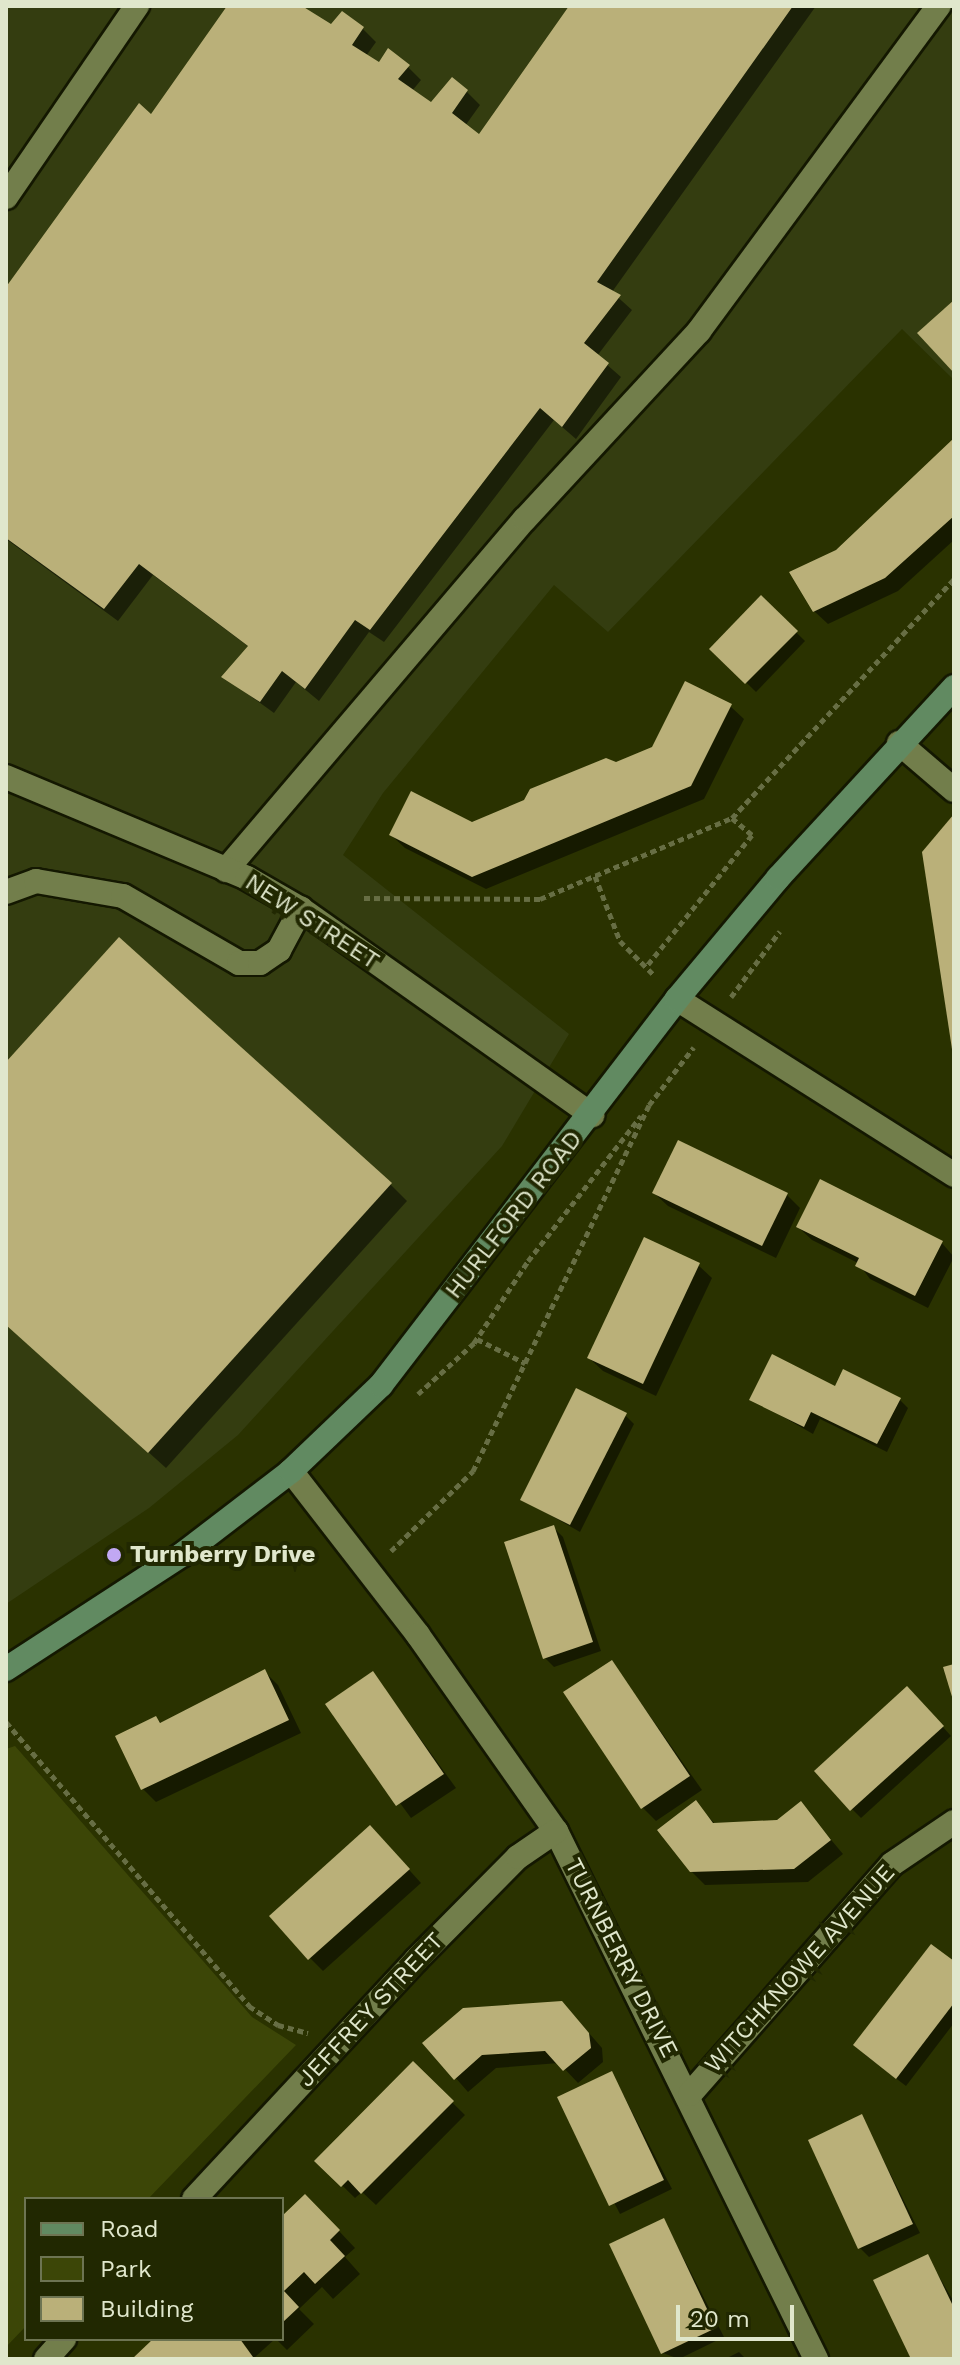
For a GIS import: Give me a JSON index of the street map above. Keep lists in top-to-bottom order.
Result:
{
  "streets": {
    "main road": ["HURLFORD ROAD"],
    "street": [
      "NEW STREET",
      "TURNBERRY DRIVE",
      "WITCHKNOWE AVENUE",
      "JEFFREY STREET"
    ]
  },
  "crossings": [
    ["NEW STREET", "HURLFORD ROAD"],
    ["HURLFORD ROAD", "TURNBERRY DRIVE"],
    ["TURNBERRY DRIVE", "WITCHKNOWE AVENUE"],
    ["TURNBERRY DRIVE", "JEFFREY STREET"]
  ],
  "places": ["Turnberry Drive"],
  "legend": ["Road", "Park", "Building"],
  "scale_bar": "20 m"
}
